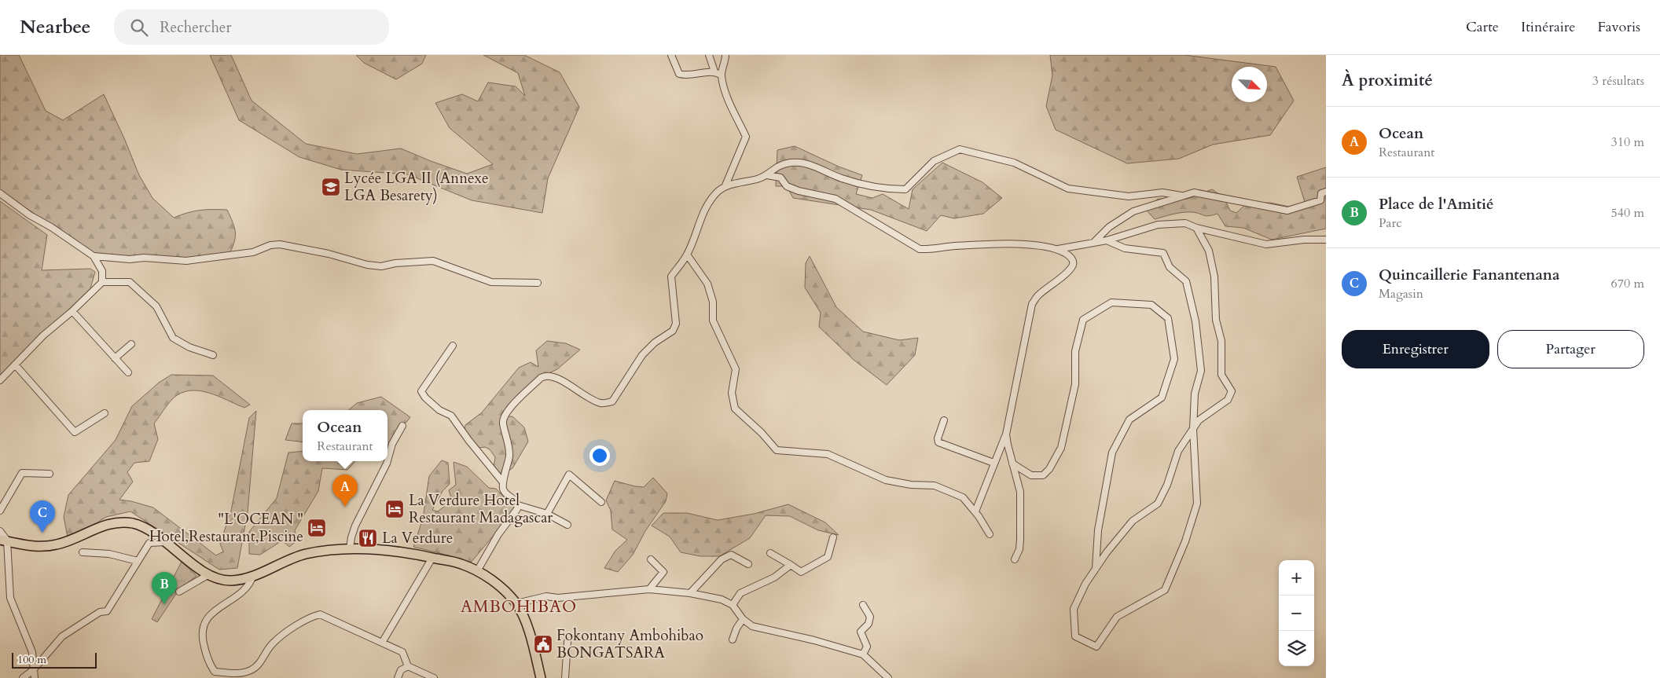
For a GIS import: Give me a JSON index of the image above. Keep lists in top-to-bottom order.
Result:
{
  "districts": ["AMBOHIBAO"],
  "places": {
    "school or university": ["Lycée LGA II (Annexe LGA Besarety)"],
    "hotel": ["La Verdure Hotel Restaurant Madagascar", "\"L'OCEAN \" Hotel,Restaurant,Piscine"],
    "restaurant": ["La Verdure"],
    "public building": ["Fokontany Ambohibao BONGATSARA"]
  },
  "scale_bar": "100 m",
  "north": "bottom right",
  "page": {
    "header": "Nearbee",
    "search": "Rechercher",
    "nav": ["Carte", "Itinéraire", "Favoris"],
    "heading": ["À proximité", "3 résultats"],
    "list": [
      {
        "mark": "A",
        "name": "Ocean",
        "note": "Restaurant",
        "value": "310 m"
      },
      {
        "mark": "B",
        "name": "Place de l'Amitié",
        "note": "Parc",
        "value": "540 m"
      },
      {
        "mark": "C",
        "name": "Quincaillerie Fanantenana",
        "note": "Magasin",
        "value": "670 m"
      }
    ],
    "buttons": ["Enregistrer", "Partager"],
    "popup": ["Ocean", "Restaurant"],
    "pins": ["A", "C", "B"],
    "map_buttons": ["+", "−"],
    "scale": "100 m"
  }
}
